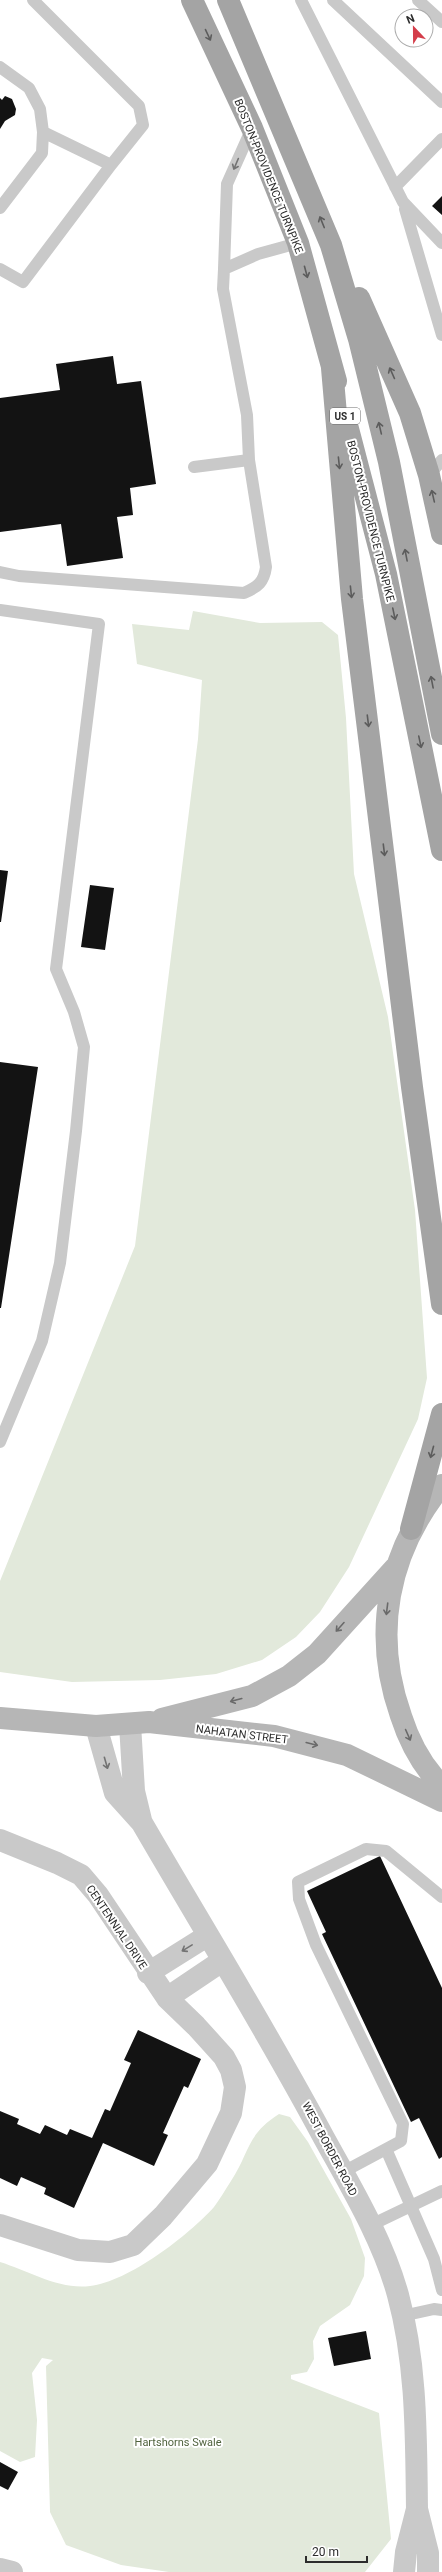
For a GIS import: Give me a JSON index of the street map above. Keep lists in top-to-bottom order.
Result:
{
  "streets": {
    "main road": ["BOSTON-PROVIDENCE TURNPIKE", "US 1", "NAHATAN STREET"],
    "street": ["CENTENNIAL DRIVE", "WEST BORDER ROAD"]
  },
  "crossings": [
    ["CENTENNIAL DRIVE", "WEST BORDER ROAD"]
  ],
  "parks": ["Hartshorns Swale"],
  "scale_bar": "20 m",
  "north": "top"
}
